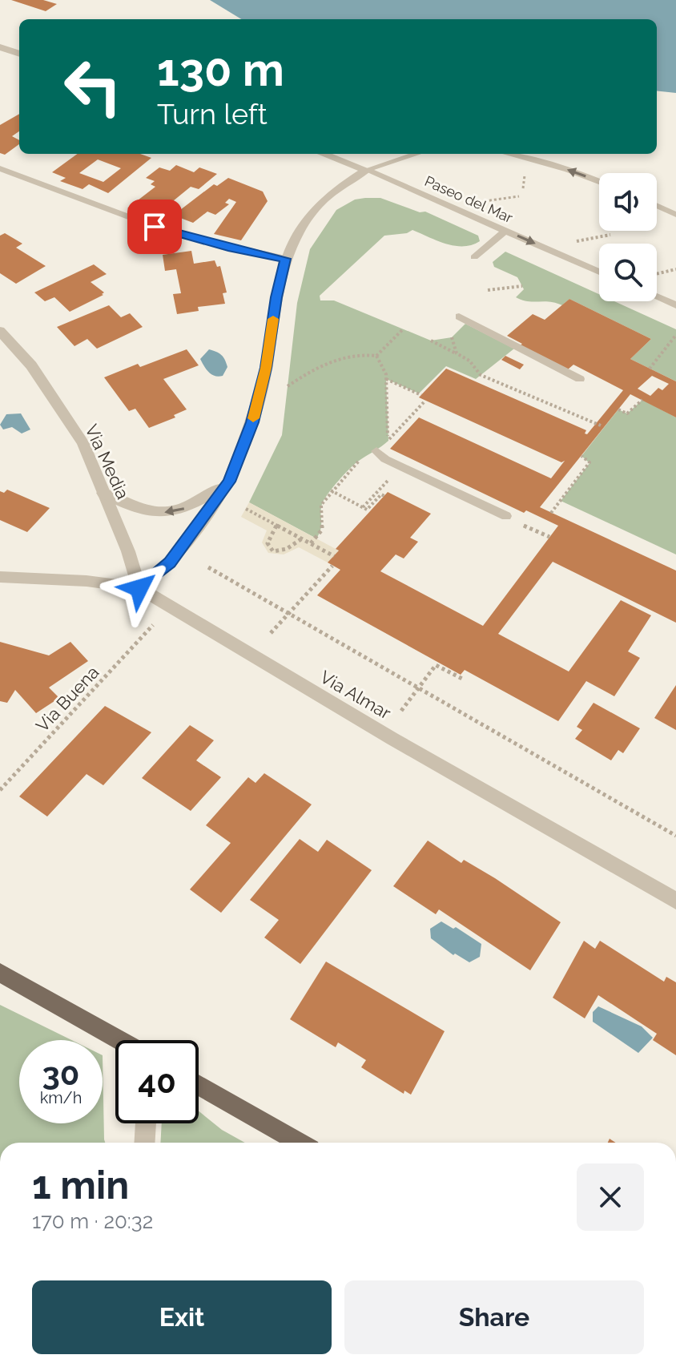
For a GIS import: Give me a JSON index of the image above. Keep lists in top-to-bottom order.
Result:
{
  "streets": {
    "street": ["Paseo del Mar", "Via Media", "Via Almar"],
    "path": ["Via Buena"]
  },
  "crossings": [
    ["Via Media", "Via Almar"]
  ],
  "page": {
    "turn": ["130 m", "Turn left"],
    "speed": "30 km/h",
    "limit": "40",
    "heading": ["1 min", "170 m · 20:32"],
    "buttons": ["Exit", "Share"]
  }
}
